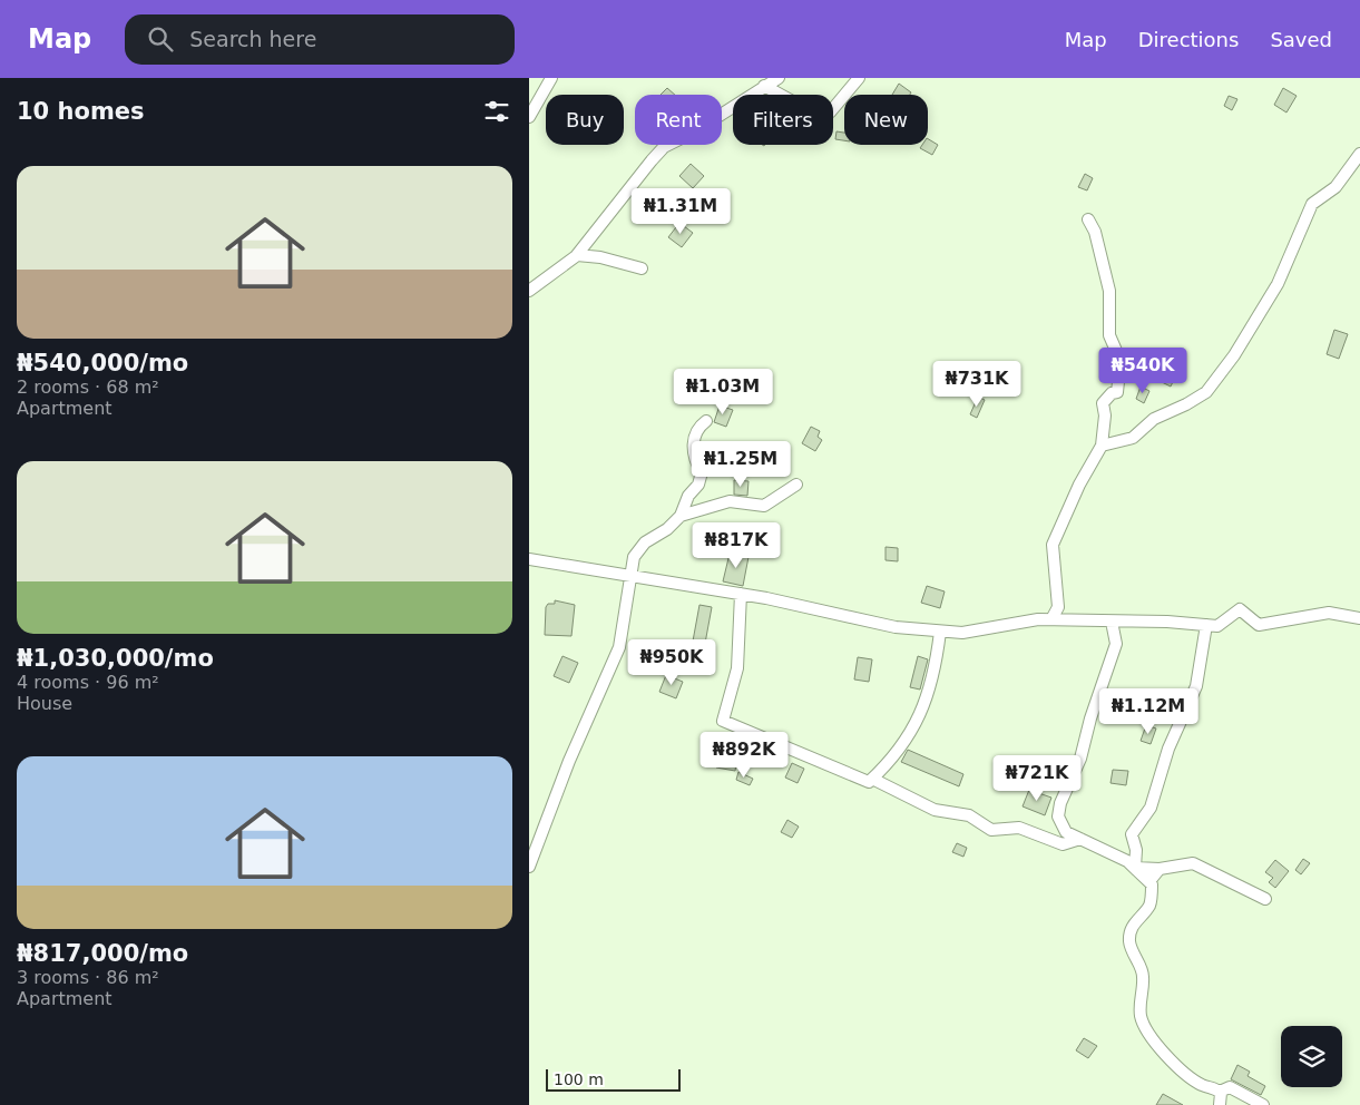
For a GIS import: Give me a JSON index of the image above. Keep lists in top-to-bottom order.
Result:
{
  "scale_bar": "100 m",
  "page": {
    "header": "Map",
    "search": "Search here",
    "nav": ["Map", "Directions", "Saved"],
    "heading": "10 homes",
    "chip": [
      "Buy",
      "Rent",
      "Filters",
      "New"
    ],
    "list": [
      {
        "name": "₦540,000/mo",
        "note": "2 rooms · 68 m² · Apartment"
      },
      {
        "name": "₦1,030,000/mo",
        "note": "4 rooms · 96 m² · House"
      },
      {
        "name": "₦817,000/mo",
        "note": "3 rooms · 86 m² · Apartment"
      }
    ],
    "price": [
      "₦1.31M",
      "₦540K",
      "₦731K",
      "₦1.03M",
      "₦1.25M",
      "₦817K",
      "₦950K",
      "₦1.12M",
      "₦892K",
      "₦721K"
    ],
    "scale": "100 m"
  }
}
